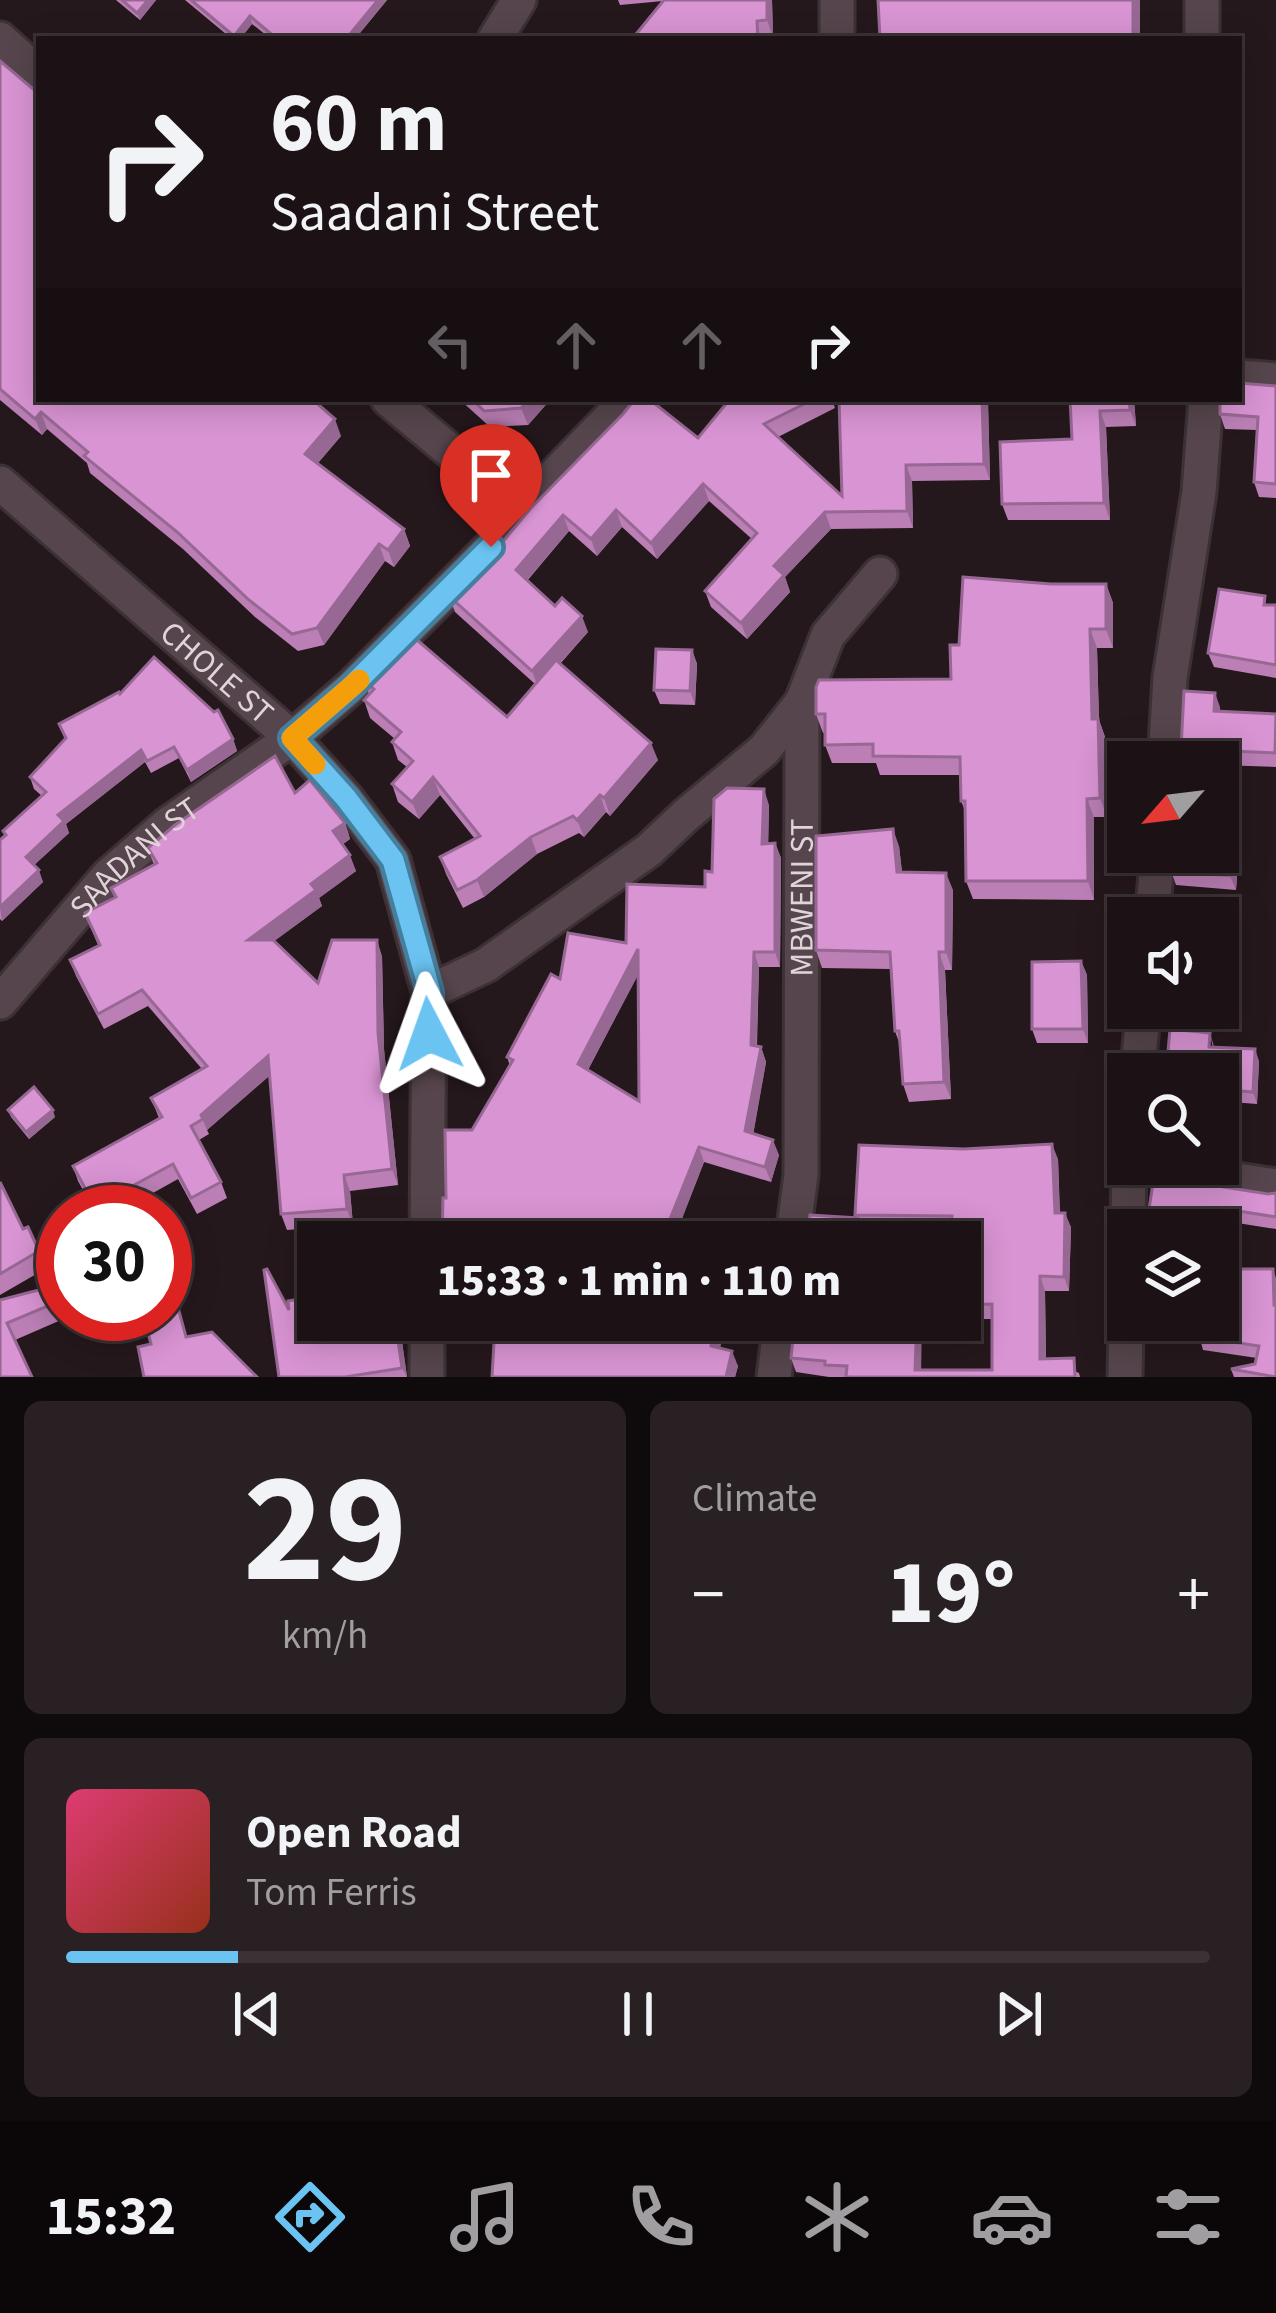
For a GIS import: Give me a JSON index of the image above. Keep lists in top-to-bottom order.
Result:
{
  "streets": {
    "street": ["CHOLE ST", "SAADANI ST", "MBWENI ST"]
  },
  "crossings": [
    ["CHOLE ST", "SAADANI ST"]
  ],
  "north": "bottom left",
  "page": {
    "turn": ["60 m", "Saadani Street"],
    "limit": "30",
    "trip": "15:33 · 1 min · 110 m",
    "tile": [
      ["29", "km/h"],
      "Climate"
    ],
    "heat": ["−", "19°", "+"],
    "song": ["Open Road", "Tom Ferris"],
    "tabs": "15:32"
  }
}
